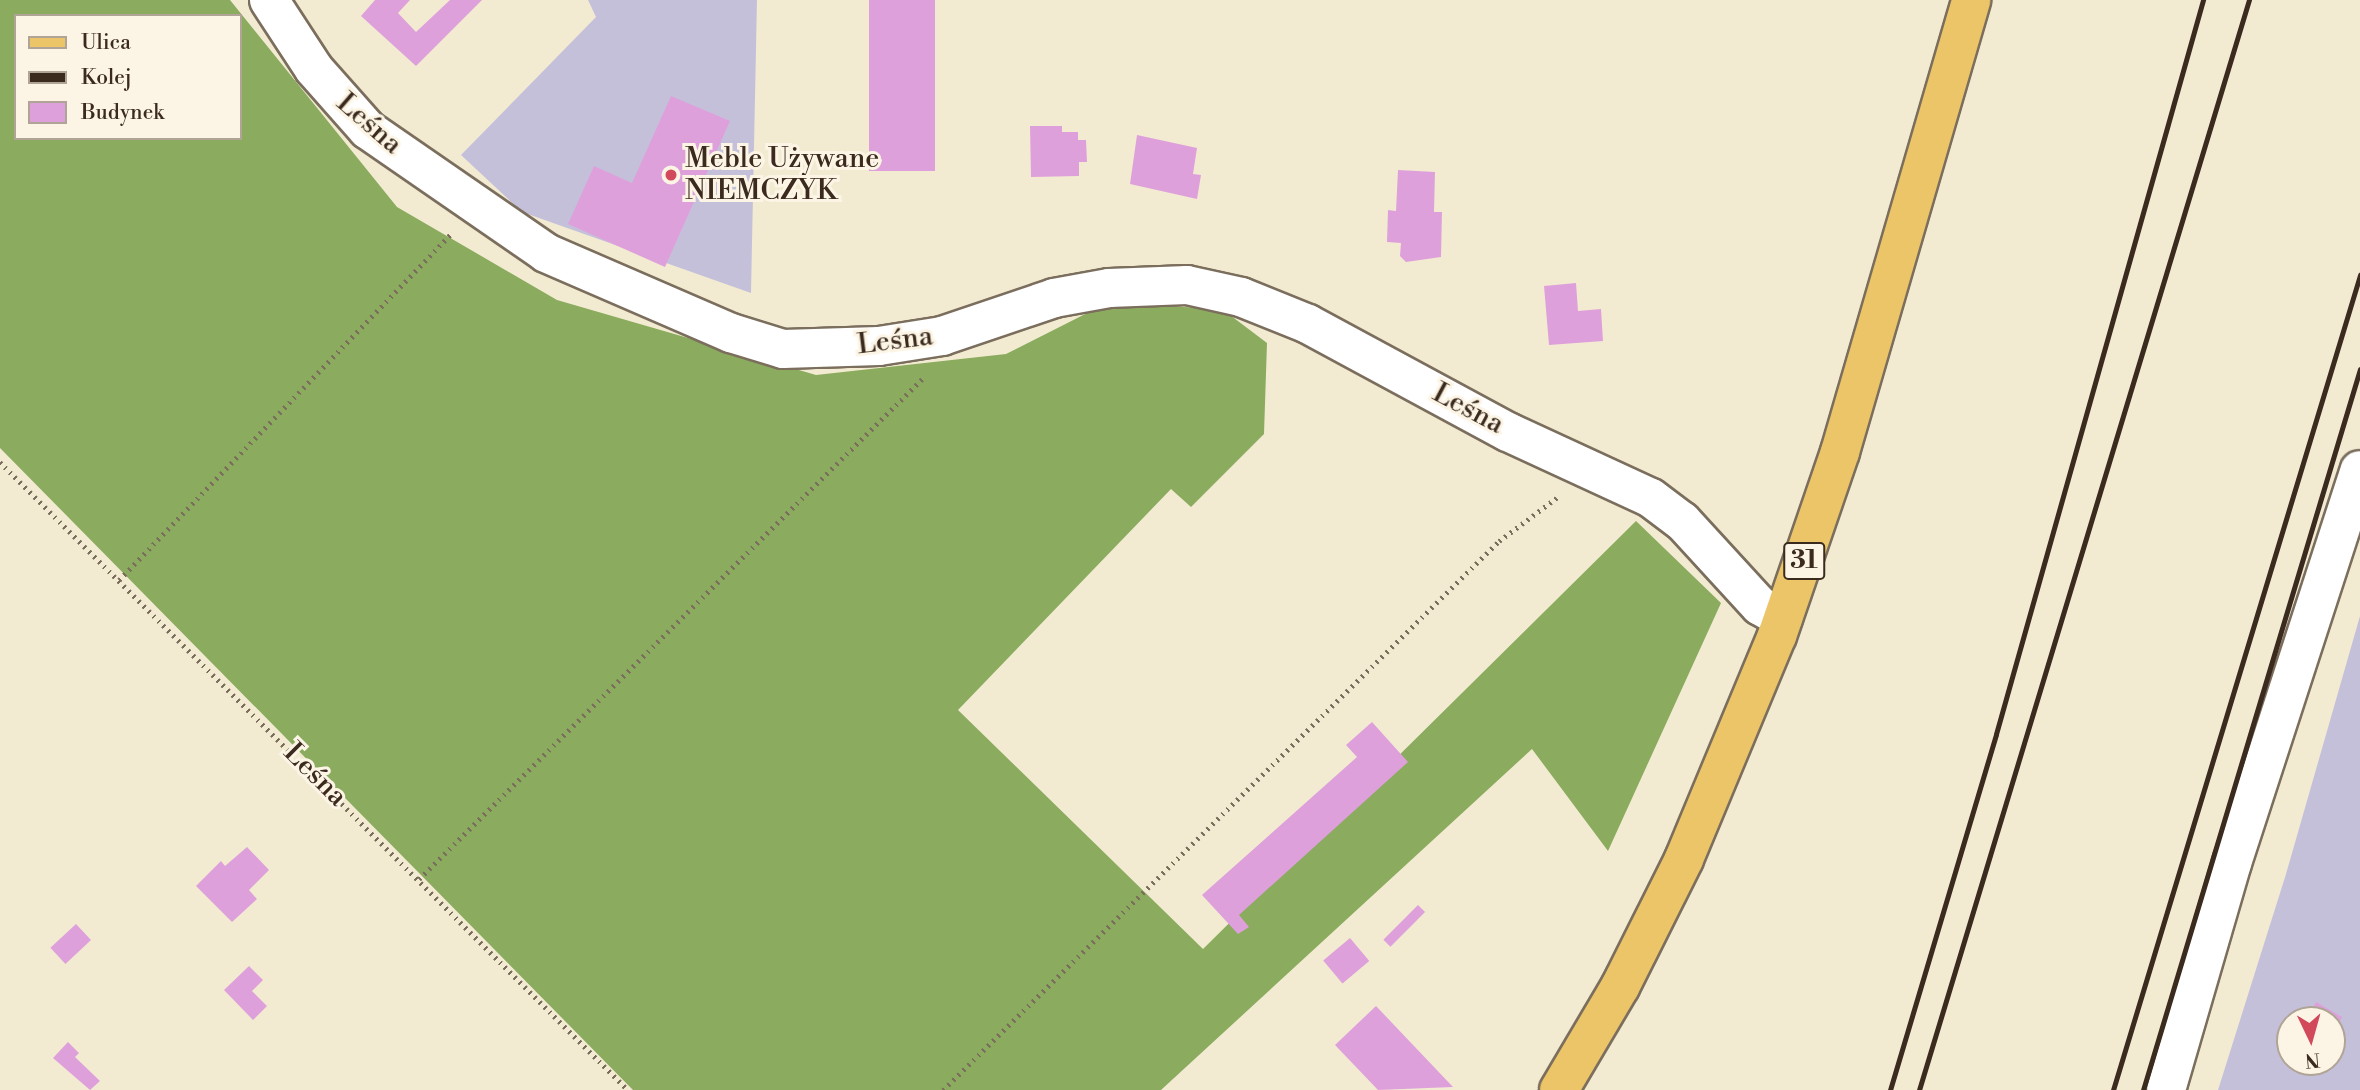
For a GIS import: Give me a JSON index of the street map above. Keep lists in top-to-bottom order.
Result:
{
  "streets": {
    "main road": ["31"],
    "street": ["Leśna"]
  },
  "crossings": [
    ["Leśna", "31"]
  ],
  "places": ["Meble Używane NIEMCZYK"],
  "legend": ["Ulica", "Kolej", "Budynek"],
  "north": "bottom"
}
